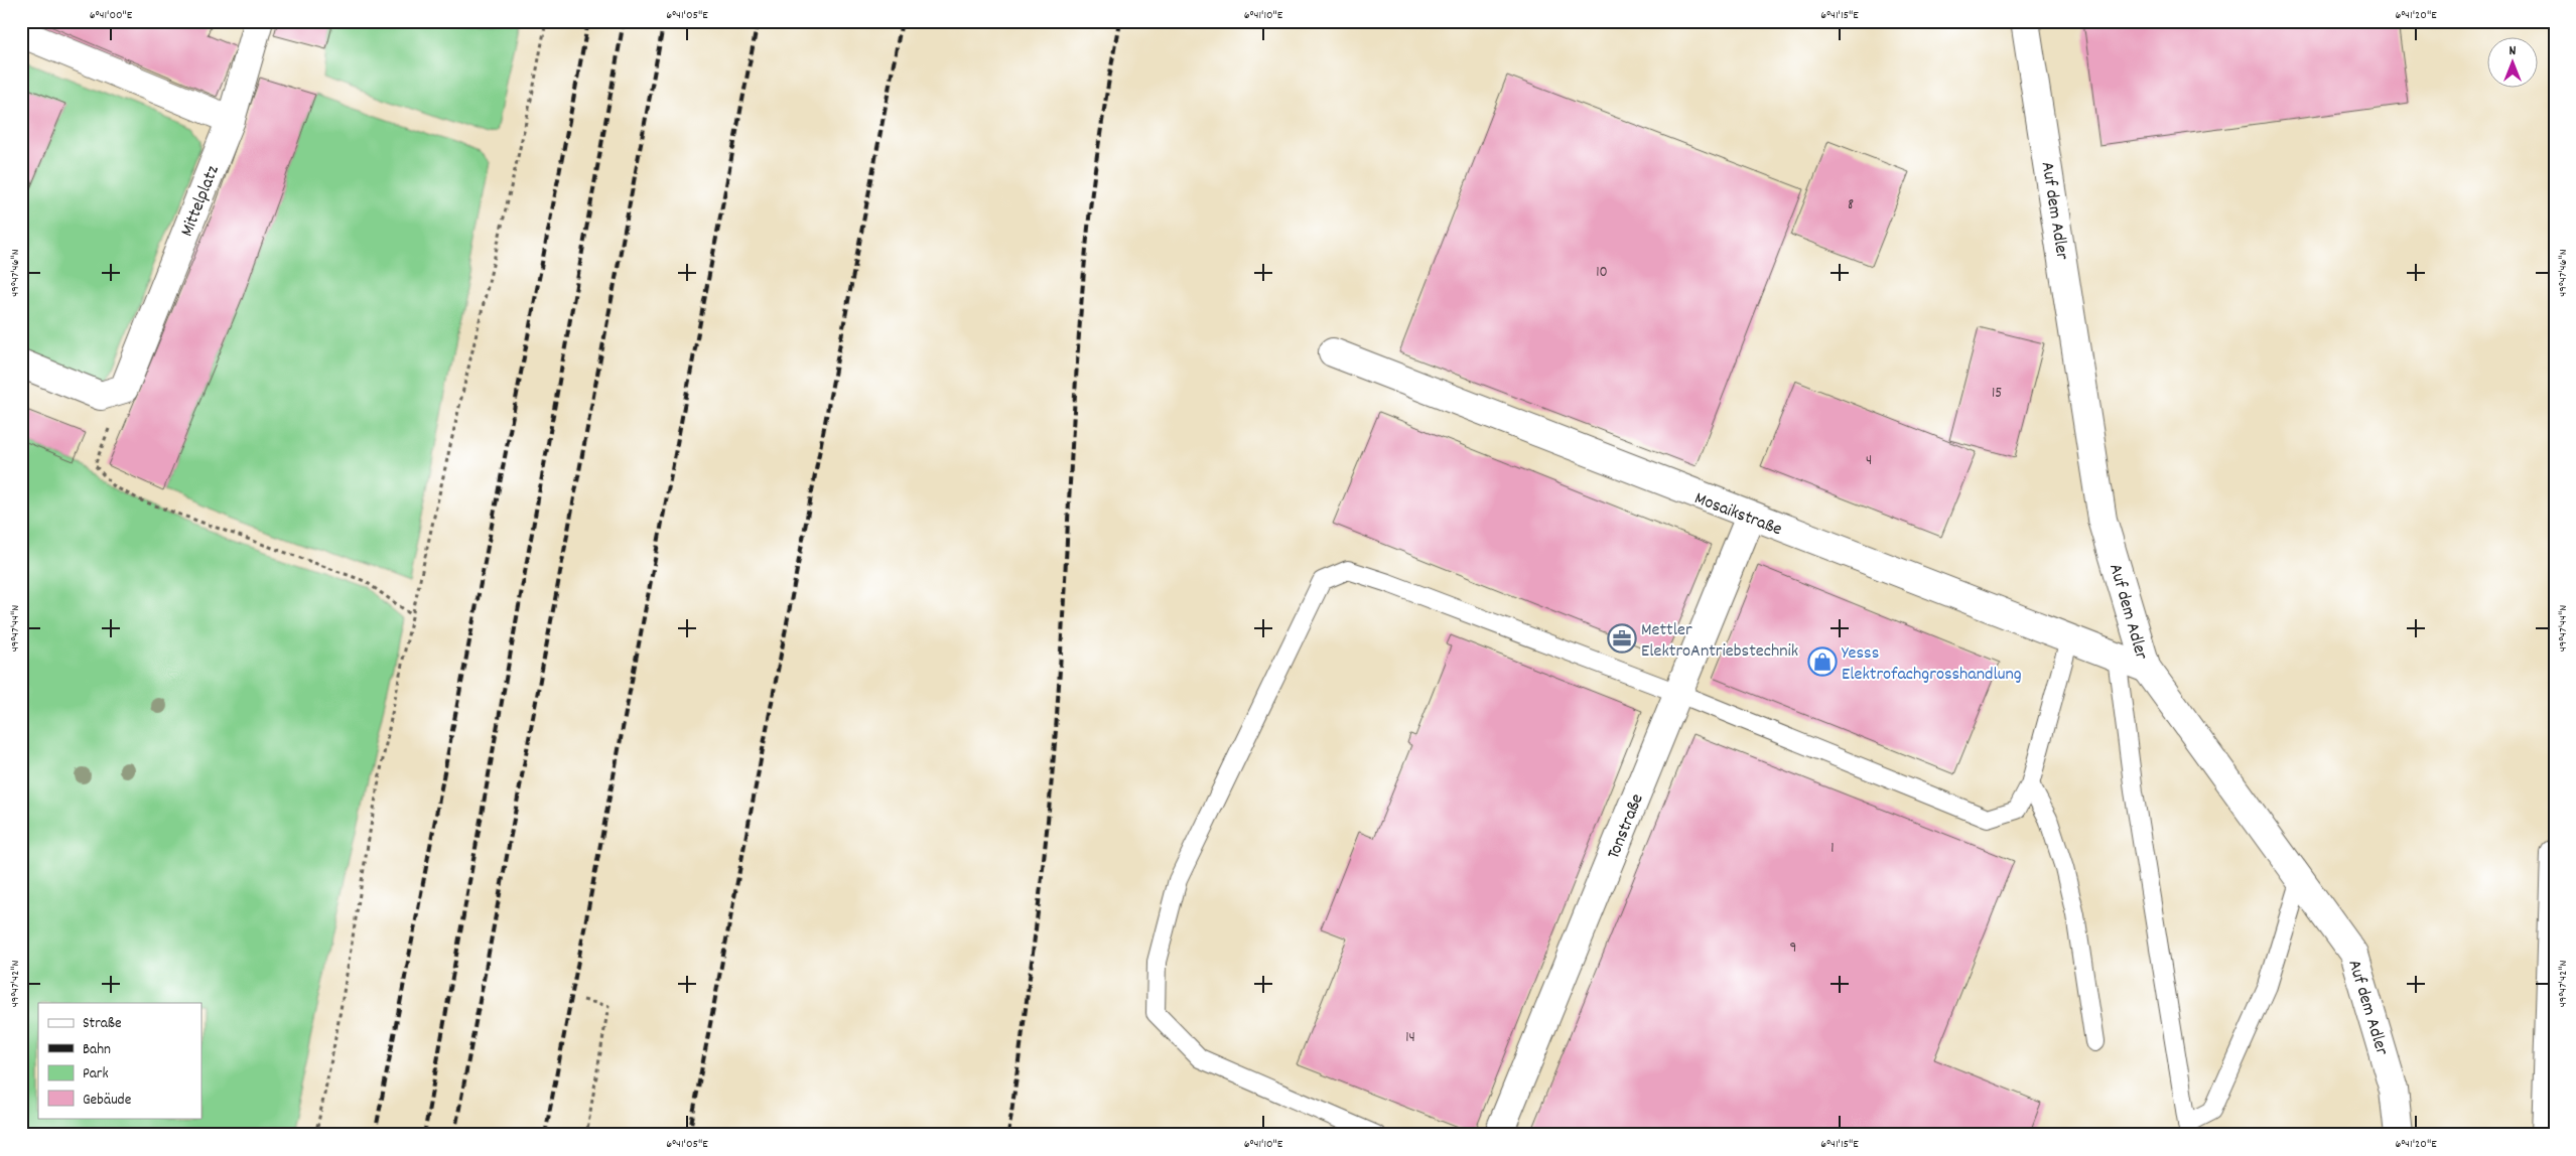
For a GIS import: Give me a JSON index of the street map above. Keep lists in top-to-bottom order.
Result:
{
  "streets": {
    "street": [
      "Mittelplatz",
      "Auf dem Adler",
      "Mosaikstraße",
      "Tonstraße"
    ]
  },
  "crossings": [
    ["Auf dem Adler", "Mosaikstraße"],
    ["Mosaikstraße", "Tonstraße"]
  ],
  "places": {
    "office": ["Mettler ElektroAntriebstechnik"],
    "shop": ["Yesss Elektrofachgrosshandlung"]
  },
  "house_numbers": [
    "8",
    "10",
    "15",
    "4",
    "1",
    "9",
    "14"
  ],
  "legend": [
    "Straße",
    "Bahn",
    "Park",
    "Gebäude"
  ],
  "north": "top",
  "coordinates": [
    "6°41'00\"E",
    "6°41'05\"E",
    "6°41'10\"E",
    "6°41'15\"E",
    "6°41'20\"E",
    "49°47'46\"N",
    "49°47'44\"N",
    "49°47'42\"N"
  ]
}
